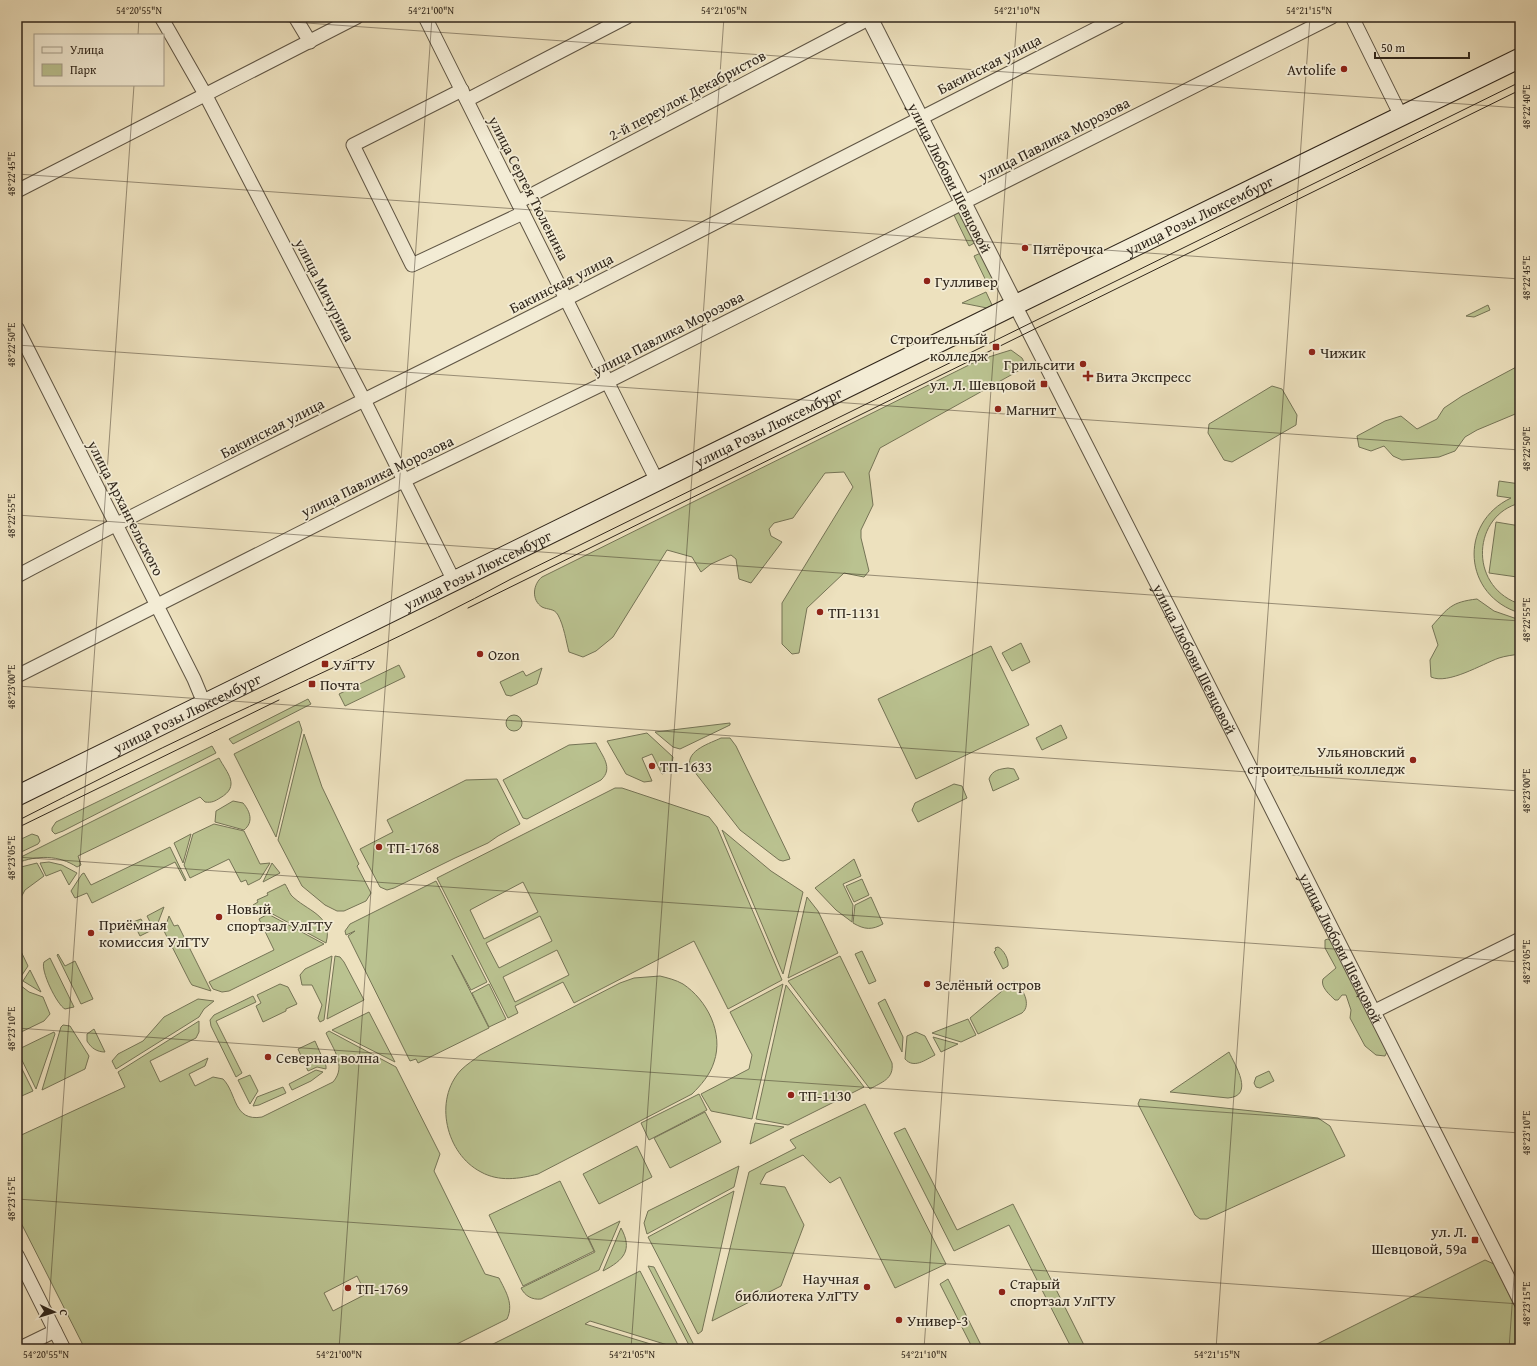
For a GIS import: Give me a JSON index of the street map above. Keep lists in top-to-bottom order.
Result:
{
  "streets": {
    "main road": ["улица Розы Люксембург"],
    "street": [
      "Бакинская улица",
      "2-й переулок Декабристов",
      "улица Павлика Морозова",
      "улица Любови Шевцовой",
      "улица Сергея Тюленина",
      "улица Мичурина",
      "улица Архангельского"
    ]
  },
  "crossings": [
    ["Бакинская улица", "улица Любови Шевцовой"],
    ["Бакинская улица", "улица Сергея Тюленина"],
    ["Бакинская улица", "улица Мичурина"],
    ["Бакинская улица", "улица Архангельского"],
    ["2-й переулок Декабристов", "улица Любови Шевцовой"],
    ["2-й переулок Декабристов", "улица Сергея Тюленина"],
    ["улица Павлика Морозова", "улица Любови Шевцовой"],
    ["улица Павлика Морозова", "улица Сергея Тюленина"],
    ["улица Павлика Морозова", "улица Мичурина"],
    ["улица Павлика Морозова", "улица Архангельского"],
    ["улица Любови Шевцовой", "улица Розы Люксембург"],
    ["улица Сергея Тюленина", "улица Розы Люксембург"],
    ["улица Розы Люксембург", "улица Мичурина"],
    ["улица Розы Люксембург", "улица Архангельского"]
  ],
  "places": {
    "other": [
      "Avtolife",
      "Пятёрочка",
      "Гулливер",
      "Чижик",
      "Грильсити",
      "Магнит",
      "ТП-1131",
      "Ozon",
      "Ульяновский строительный колледж",
      "ТП-1633",
      "ТП-1768",
      "Новый спортзал УлГТУ",
      "Приёмная комиссия УлГТУ",
      "Зелёный остров",
      "Северная волна",
      "ТП-1130",
      "Научная библиотека УлГТУ",
      "ТП-1769",
      "Старый спортзал УлГТУ",
      "Универ-3"
    ],
    "transit": [
      "Строительный колледж",
      "ул. Л. Шевцовой",
      "УлГТУ",
      "Почта",
      "ул. Л. Шевцовой, 59а"
    ],
    "health": ["Вита Экспресс"]
  },
  "legend": ["Улица", "Парк"],
  "scale_bar": "50 m",
  "north": "right",
  "coordinates": [
    "54°20'55\"N",
    "54°21'00\"N",
    "54°21'05\"N",
    "54°21'10\"N",
    "54°21'15\"N",
    "48°22'40\"E",
    "48°22'45\"E",
    "48°22'50\"E",
    "48°22'55\"E",
    "48°23'00\"E",
    "48°23'05\"E",
    "48°23'10\"E",
    "48°23'15\"E"
  ]
}
